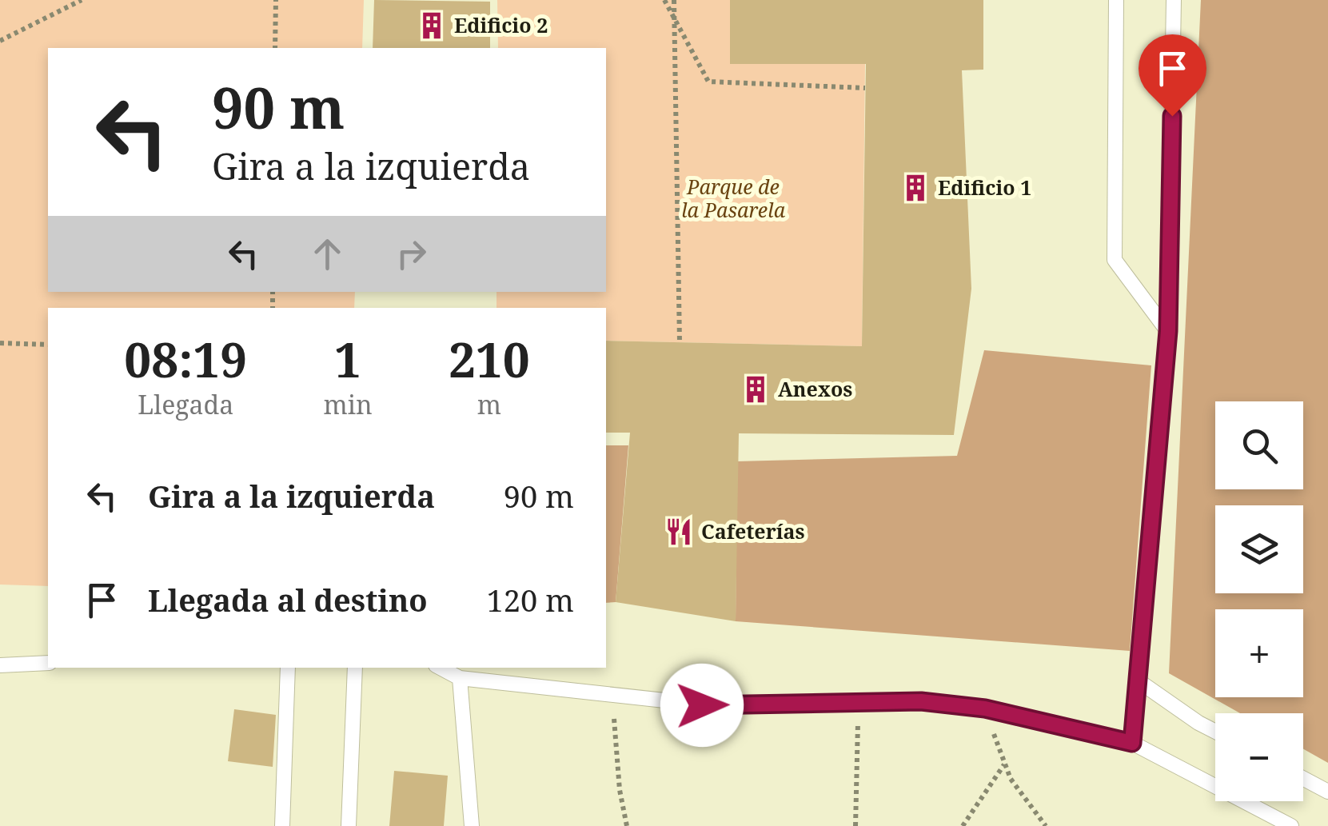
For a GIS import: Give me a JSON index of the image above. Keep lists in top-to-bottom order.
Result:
{
  "parks": ["Parque de la Pasarela"],
  "places": {
    "building": ["Edificio 2", "Edificio 1", "Anexos"],
    "restaurant": ["Cafeterías"]
  },
  "page": {
    "turn": ["90 m", "Gira a la izquierda"],
    "eta": [
      "08:19",
      "Llegada",
      "1",
      "min",
      "210",
      "m"
    ],
    "map_buttons": ["+", "−"],
    "list": [
      {
        "name": "Gira a la izquierda",
        "value": "90 m"
      },
      {
        "name": "Llegada al destino",
        "value": "120 m"
      }
    ]
  }
}
